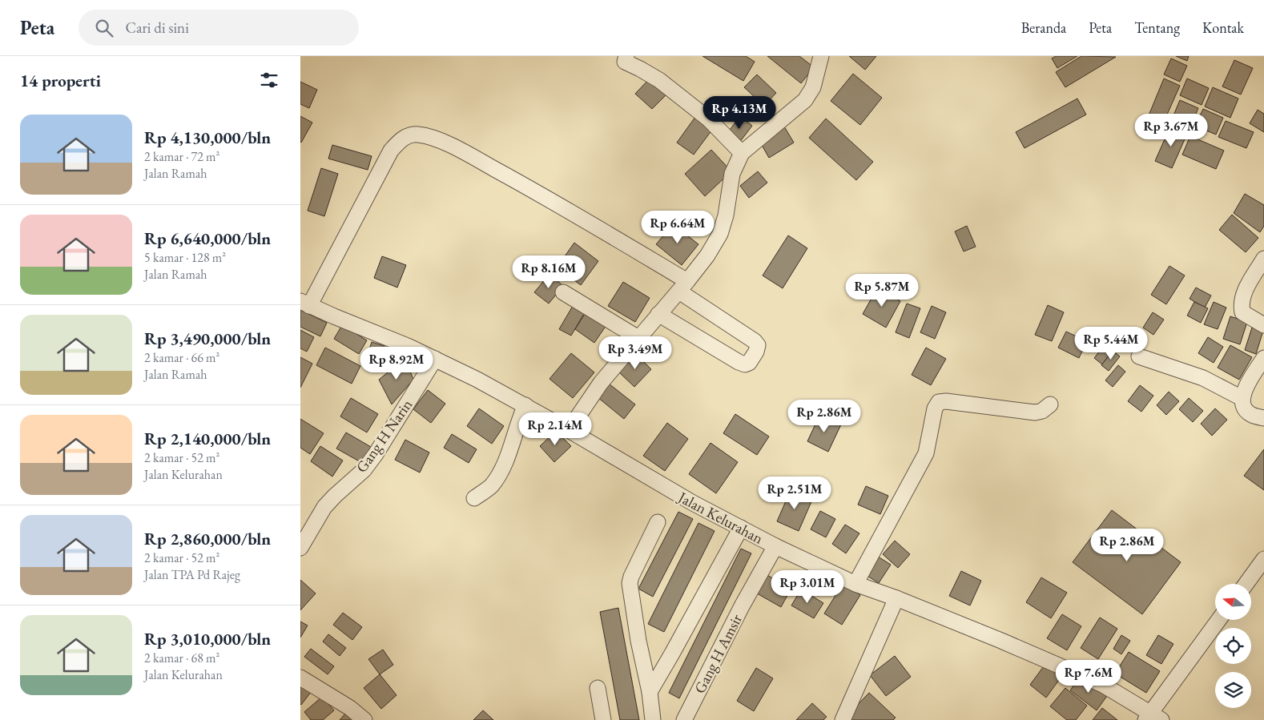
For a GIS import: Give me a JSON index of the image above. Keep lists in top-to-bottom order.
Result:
{
  "streets": {
    "street": ["Gang H Narin", "Jalan Kelurahan", "Gang H Amsir"]
  },
  "crossings": [
    ["Gang H Narin", "Jalan Kelurahan"],
    ["Jalan Kelurahan", "Gang H Amsir"]
  ],
  "north": "left",
  "page": {
    "header": "Peta",
    "search": "Cari di sini",
    "nav": [
      "Beranda",
      "Peta",
      "Tentang",
      "Kontak"
    ],
    "heading": "14 properti",
    "price": [
      "Rp 4.13M",
      "Rp 3.67M",
      "Rp 6.64M",
      "Rp 8.16M",
      "Rp 5.87M",
      "Rp 5.44M",
      "Rp 3.49M",
      "Rp 8.92M",
      "Rp 2.86M",
      "Rp 2.14M",
      "Rp 2.51M",
      "Rp 2.86M",
      "Rp 3.01M",
      "Rp 7.6M"
    ],
    "list": [
      {
        "name": "Rp 4,130,000/bln",
        "note": "2 kamar · 72 m² · Jalan Ramah"
      },
      {
        "name": "Rp 6,640,000/bln",
        "note": "5 kamar · 128 m² · Jalan Ramah"
      },
      {
        "name": "Rp 3,490,000/bln",
        "note": "2 kamar · 66 m² · Jalan Ramah"
      },
      {
        "name": "Rp 2,140,000/bln",
        "note": "2 kamar · 52 m² · Jalan Kelurahan"
      },
      {
        "name": "Rp 2,860,000/bln",
        "note": "2 kamar · 52 m² · Jalan TPA Pd Rajeg"
      },
      {
        "name": "Rp 3,010,000/bln",
        "note": "2 kamar · 68 m² · Jalan Kelurahan"
      }
    ]
  }
}
